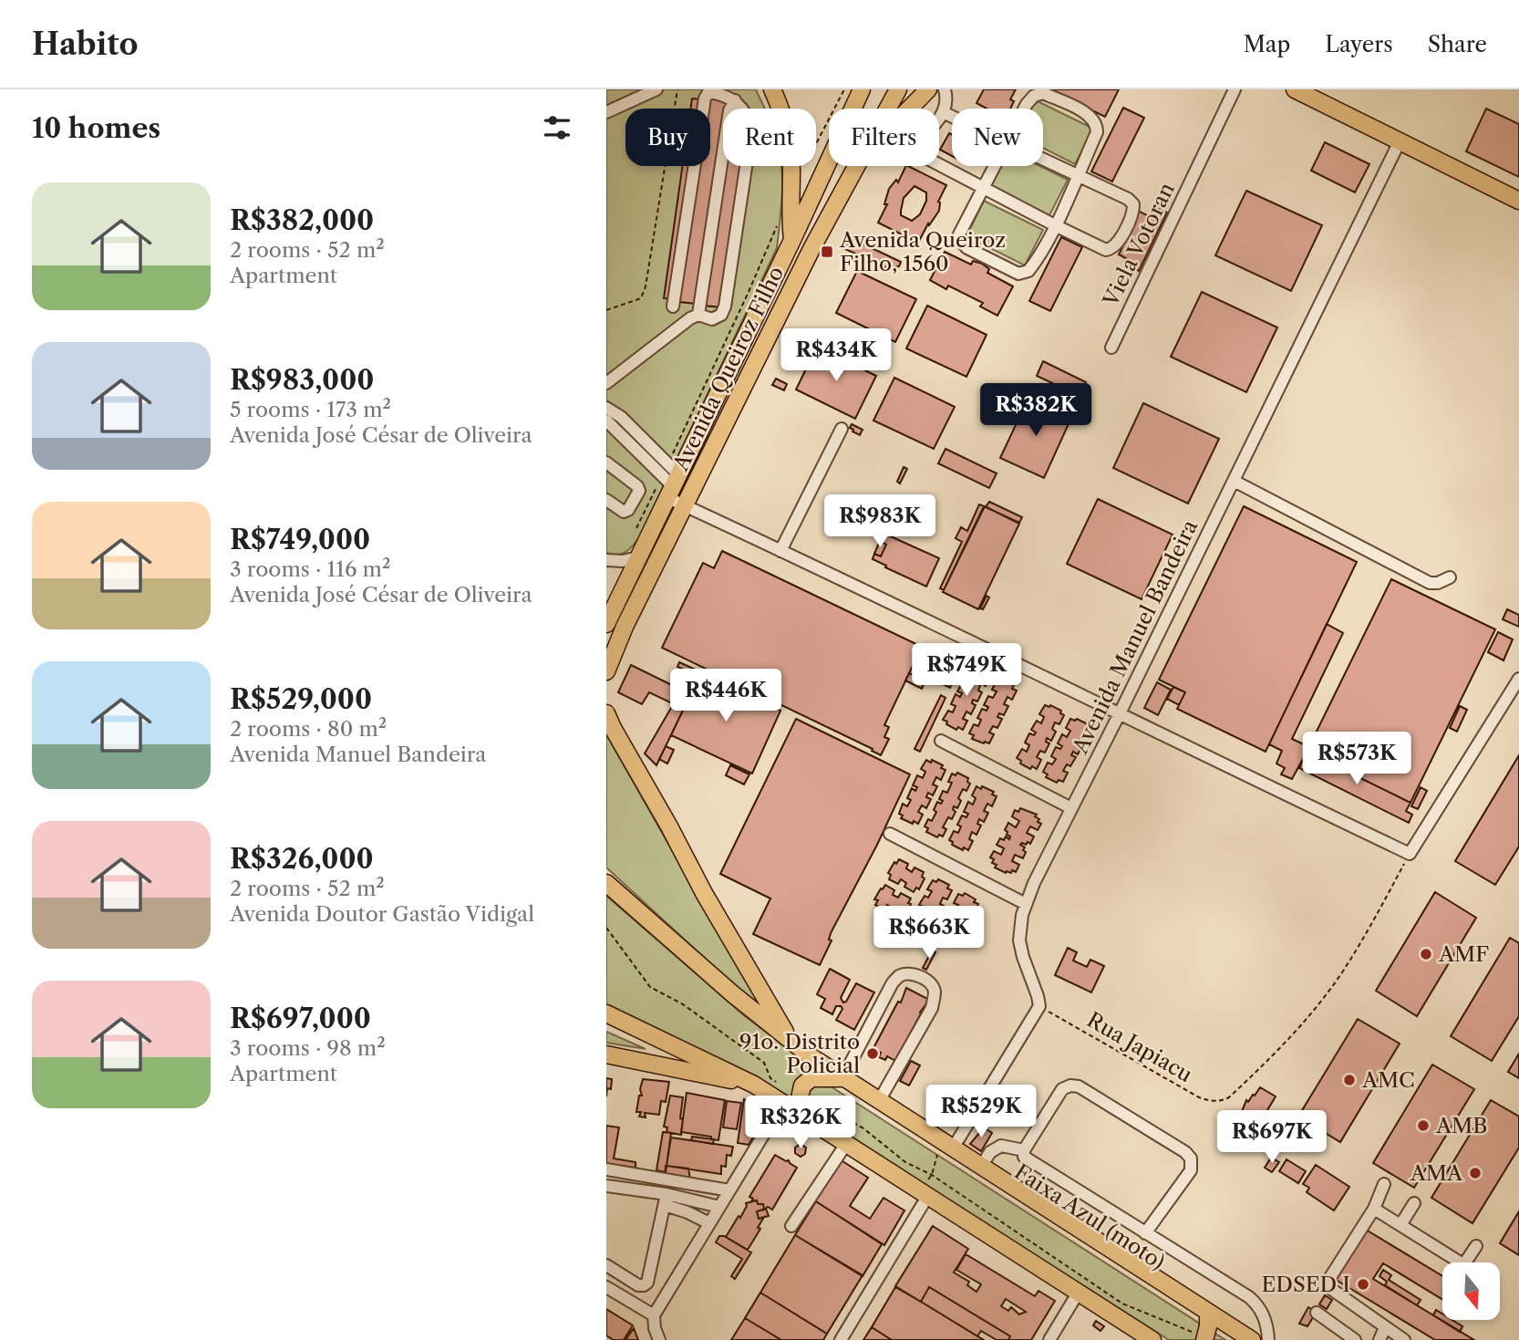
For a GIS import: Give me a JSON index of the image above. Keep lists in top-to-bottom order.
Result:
{
  "streets": {
    "highway": ["Avenida Queiroz Filho"],
    "street": ["Viela Votoran", "Avenida Manuel Bandeira", "Faixa Azul (moto)"],
    "path": ["Rua Japiacu"]
  },
  "crossings": [
    ["Avenida Manuel Bandeira", "Rua Japiacu"]
  ],
  "places": {
    "transit": ["Avenida Queiroz Filho, 1560"],
    "other": [
      "AMF",
      "91o. Distrito Policial",
      "AMC",
      "AMB",
      "AMA",
      "EDSED I"
    ]
  },
  "north": "bottom",
  "page": {
    "header": "Habito",
    "nav": ["Map", "Layers", "Share"],
    "heading": "10 homes",
    "chip": [
      "Buy",
      "Rent",
      "Filters",
      "New"
    ],
    "list": [
      {
        "name": "R$382,000",
        "note": "2 rooms · 52 m² · Apartment"
      },
      {
        "name": "R$983,000",
        "note": "5 rooms · 173 m² · Avenida José César de Oliveira"
      },
      {
        "name": "R$749,000",
        "note": "3 rooms · 116 m² · Avenida José César de Oliveira"
      },
      {
        "name": "R$529,000",
        "note": "2 rooms · 80 m² · Avenida Manuel Bandeira"
      },
      {
        "name": "R$326,000",
        "note": "2 rooms · 52 m² · Avenida Doutor Gastão Vidigal"
      },
      {
        "name": "R$697,000",
        "note": "3 rooms · 98 m² · Apartment"
      }
    ],
    "price": [
      "R$434K",
      "R$382K",
      "R$983K",
      "R$749K",
      "R$446K",
      "R$573K",
      "R$663K",
      "R$529K",
      "R$326K",
      "R$697K"
    ]
  }
}
